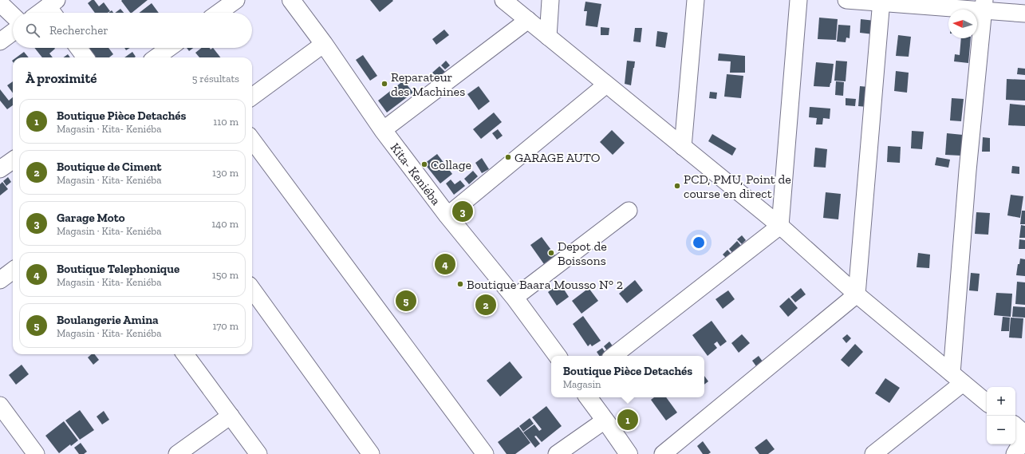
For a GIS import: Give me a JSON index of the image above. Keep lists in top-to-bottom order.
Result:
{
  "streets": {
    "main road": ["Kita- Keniéba"]
  },
  "places": [
    "Reparateur des Machines",
    "GARAGE AUTO",
    "Collage",
    "PCD, PMU, Point de course en direct",
    "Depot de Boissons",
    "Boutique Baara Mousso N° 2"
  ],
  "north": "left",
  "page": {
    "search": "Rechercher",
    "heading": ["À proximité", "5 résultats"],
    "list": [
      {
        "mark": "1",
        "name": "Boutique Pièce Detachés",
        "note": "Magasin · Kita- Keniéba",
        "value": "110 m"
      },
      {
        "mark": "2",
        "name": "Boutique de Ciment",
        "note": "Magasin · Kita- Keniéba",
        "value": "130 m"
      },
      {
        "mark": "3",
        "name": "Garage Moto",
        "note": "Magasin · Kita- Keniéba",
        "value": "140 m"
      },
      {
        "mark": "4",
        "name": "Boutique Telephonique",
        "note": "Magasin · Kita- Keniéba",
        "value": "150 m"
      },
      {
        "mark": "5",
        "name": "Boulangerie Amina",
        "note": "Magasin · Kita- Keniéba",
        "value": "170 m"
      }
    ],
    "pins": [
      "3",
      "4",
      "5",
      "2",
      "1"
    ],
    "popup": ["Boutique Pièce Detachés", "Magasin"],
    "map_buttons": ["+", "−"]
  }
}
